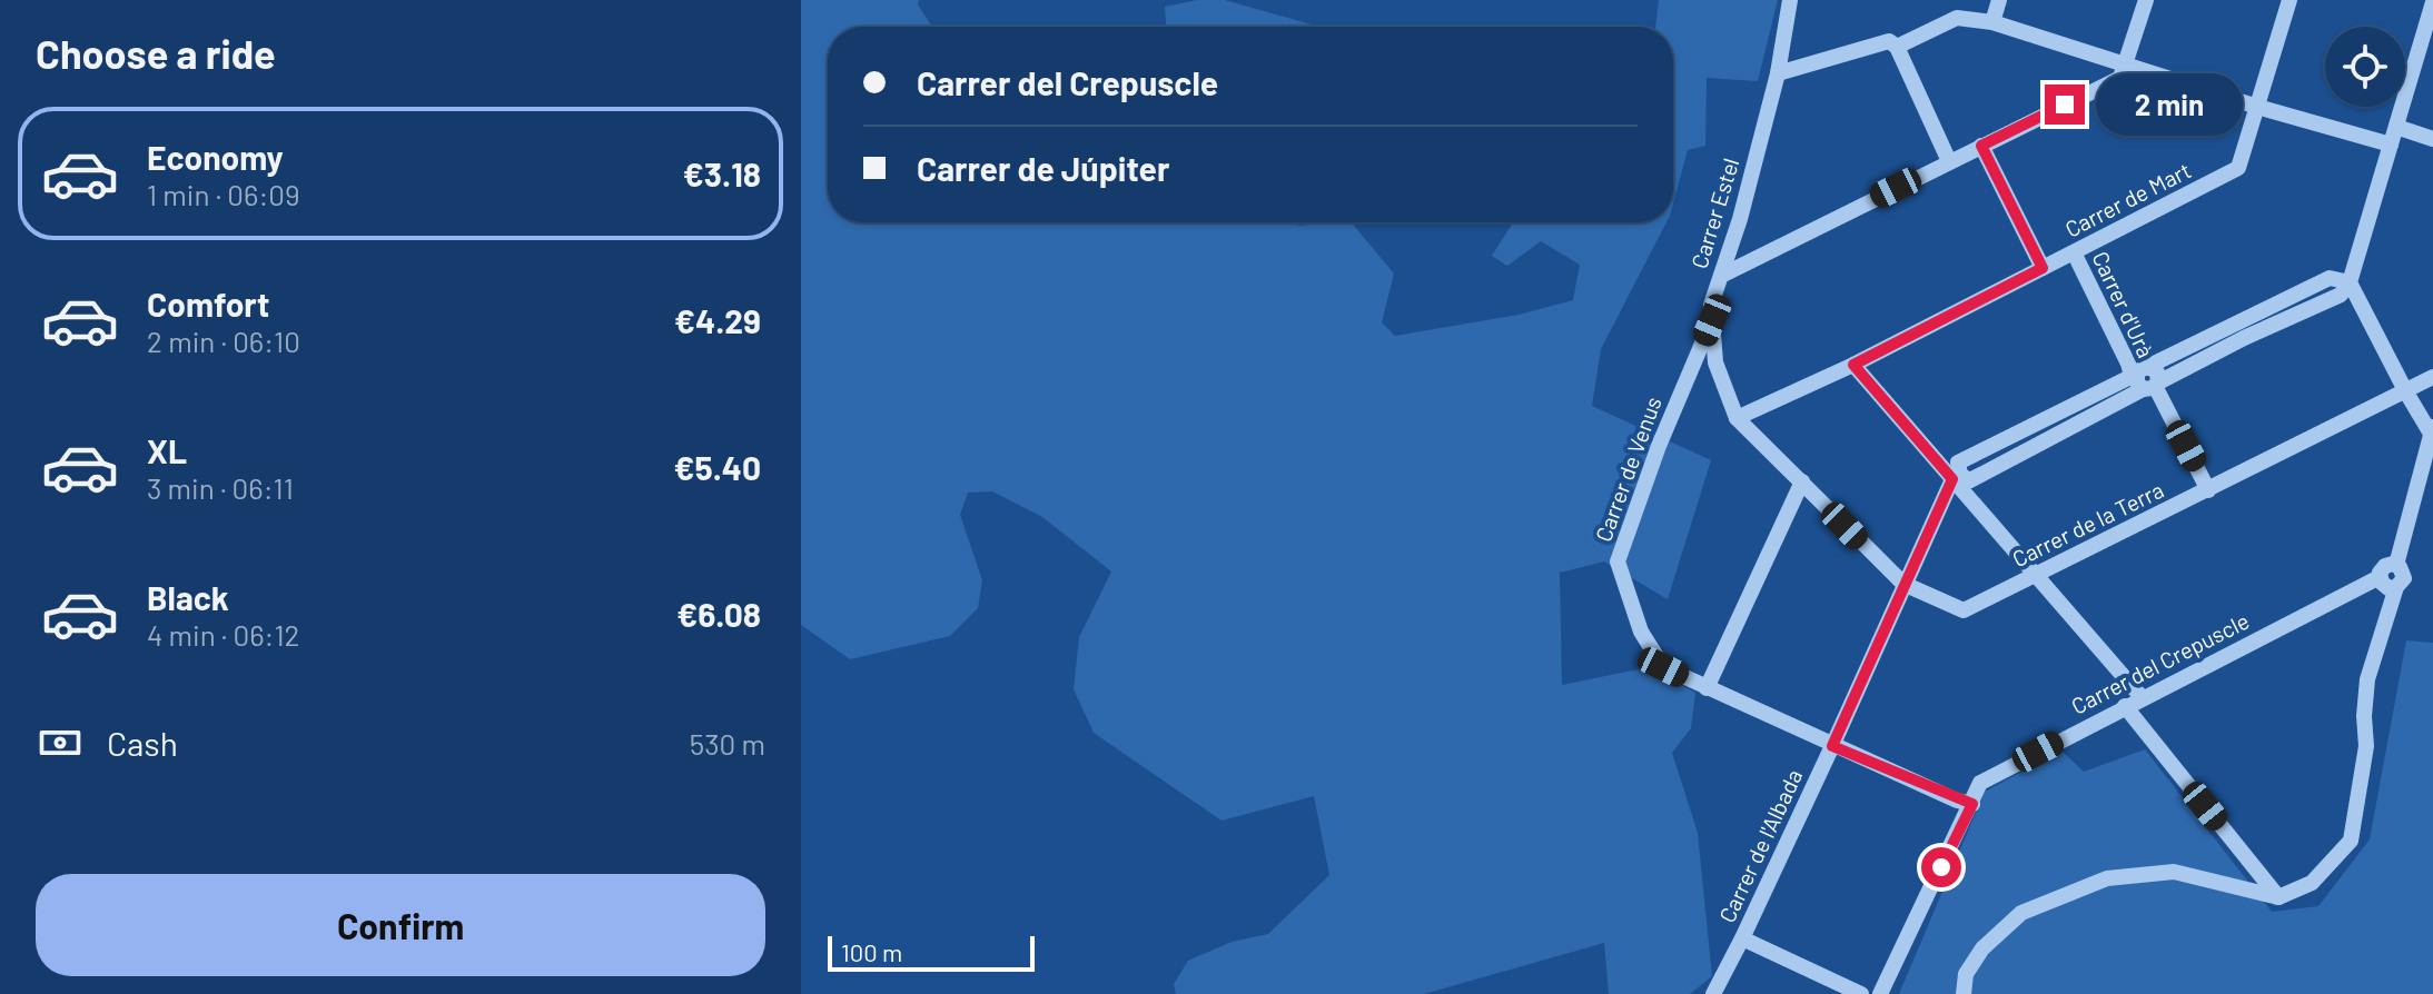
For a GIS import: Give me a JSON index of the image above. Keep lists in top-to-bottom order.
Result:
{
  "streets": {
    "street": [
      "Carrer de Mart",
      "Carrer Estel",
      "Carrer d'Urà",
      "Carrer de Venus",
      "Carrer de la Terra",
      "Carrer del Crepuscle",
      "Carrer de l'Albada"
    ]
  },
  "crossings": [
    ["Carrer de Mart", "Carrer Estel"],
    ["Carrer de Mart", "Carrer d'Urà"],
    ["Carrer Estel", "Carrer de Venus"],
    ["Carrer Estel", "Carrer de la Terra"],
    ["Carrer Estel", "Carrer de l'Albada"],
    ["Carrer d'Urà", "Carrer de la Terra"],
    ["Carrer d'Urà", "Carrer de l'Albada"],
    ["Carrer de Venus", "Carrer del Crepuscle"],
    ["Carrer de Venus", "Carrer de l'Albada"],
    ["Carrer de la Terra", "Carrer de l'Albada"]
  ],
  "scale_bar": "100 m",
  "page": {
    "heading": "Choose a ride",
    "banner": ["Carrer del Crepuscle", "Carrer de Júpiter"],
    "bubble": "2 min",
    "list": [
      {
        "name": "Economy",
        "note": "1 min · 06:09",
        "value": "€3.18"
      },
      {
        "name": "Comfort",
        "note": "2 min · 06:10",
        "value": "€4.29"
      },
      {
        "name": "XL",
        "note": "3 min · 06:11",
        "value": "€5.40"
      },
      {
        "name": "Black",
        "note": "4 min · 06:12",
        "value": "€6.08"
      }
    ],
    "pay": ["Cash", "530 m"],
    "buttons": "Confirm",
    "scale": "100 m"
  }
}
